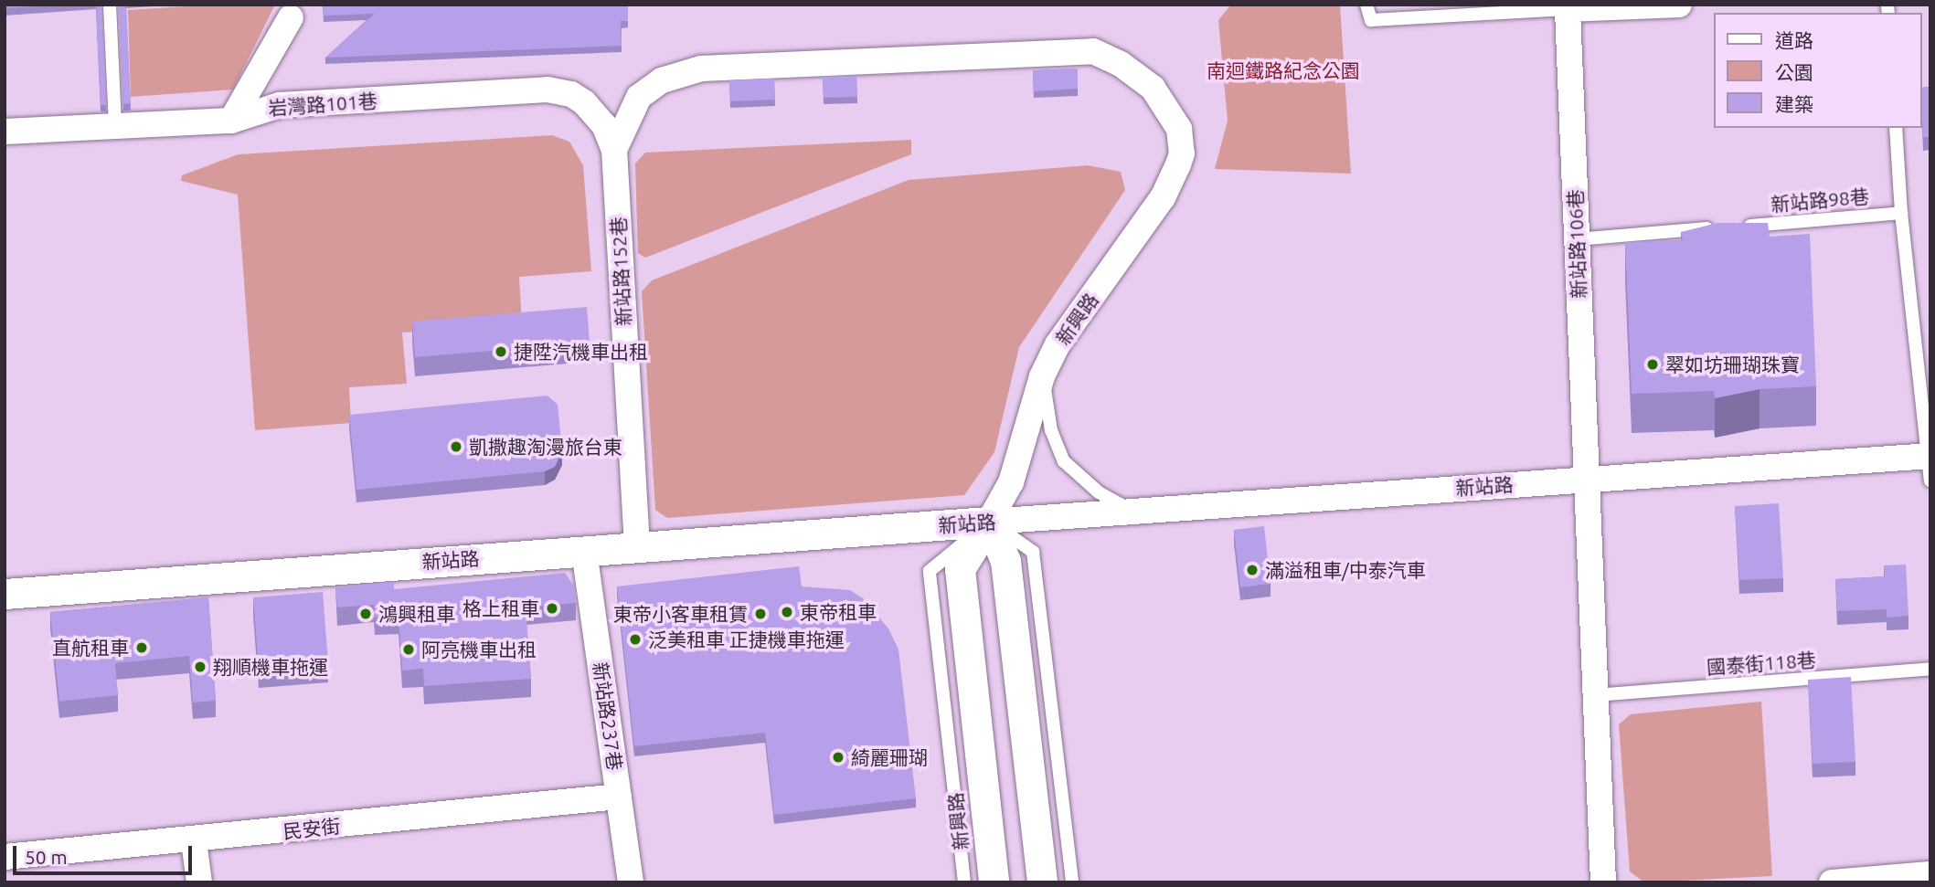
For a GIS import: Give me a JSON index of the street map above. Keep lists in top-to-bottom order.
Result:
{
  "streets": {
    "street": [
      "岩灣路101巷",
      "新站路106巷",
      "新站路152巷",
      "新興路",
      "新站路",
      "新站路237巷",
      "民安街"
    ],
    "lane": ["新站路98巷", "國泰街118巷"]
  },
  "crossings": [
    ["岩灣路101巷", "新站路152巷"],
    ["岩灣路101巷", "新興路"],
    ["新站路98巷", "新站路106巷"],
    ["新站路106巷", "新站路"],
    ["新站路106巷", "國泰街118巷"],
    ["新站路152巷", "新興路"],
    ["新站路152巷", "新站路"],
    ["新興路", "新站路"],
    ["新站路", "新站路237巷"],
    ["新站路237巷", "民安街"]
  ],
  "parks": ["南迴鐵路紀念公園"],
  "places": [
    "捷陞汽機車出租",
    "翠如坊珊瑚珠寶",
    "凱撒趣淘漫旅台東",
    "滿溢租車/中泰汽車",
    "格上租車",
    "東帝租車",
    "鴻興租車",
    "東帝小客車租賃",
    "泛美租車 正捷機車拖運",
    "直航租車",
    "阿亮機車出租",
    "翔順機車拖運",
    "綺麗珊瑚"
  ],
  "legend": ["道路", "公園", "建築"],
  "scale_bar": "50 m"
}
